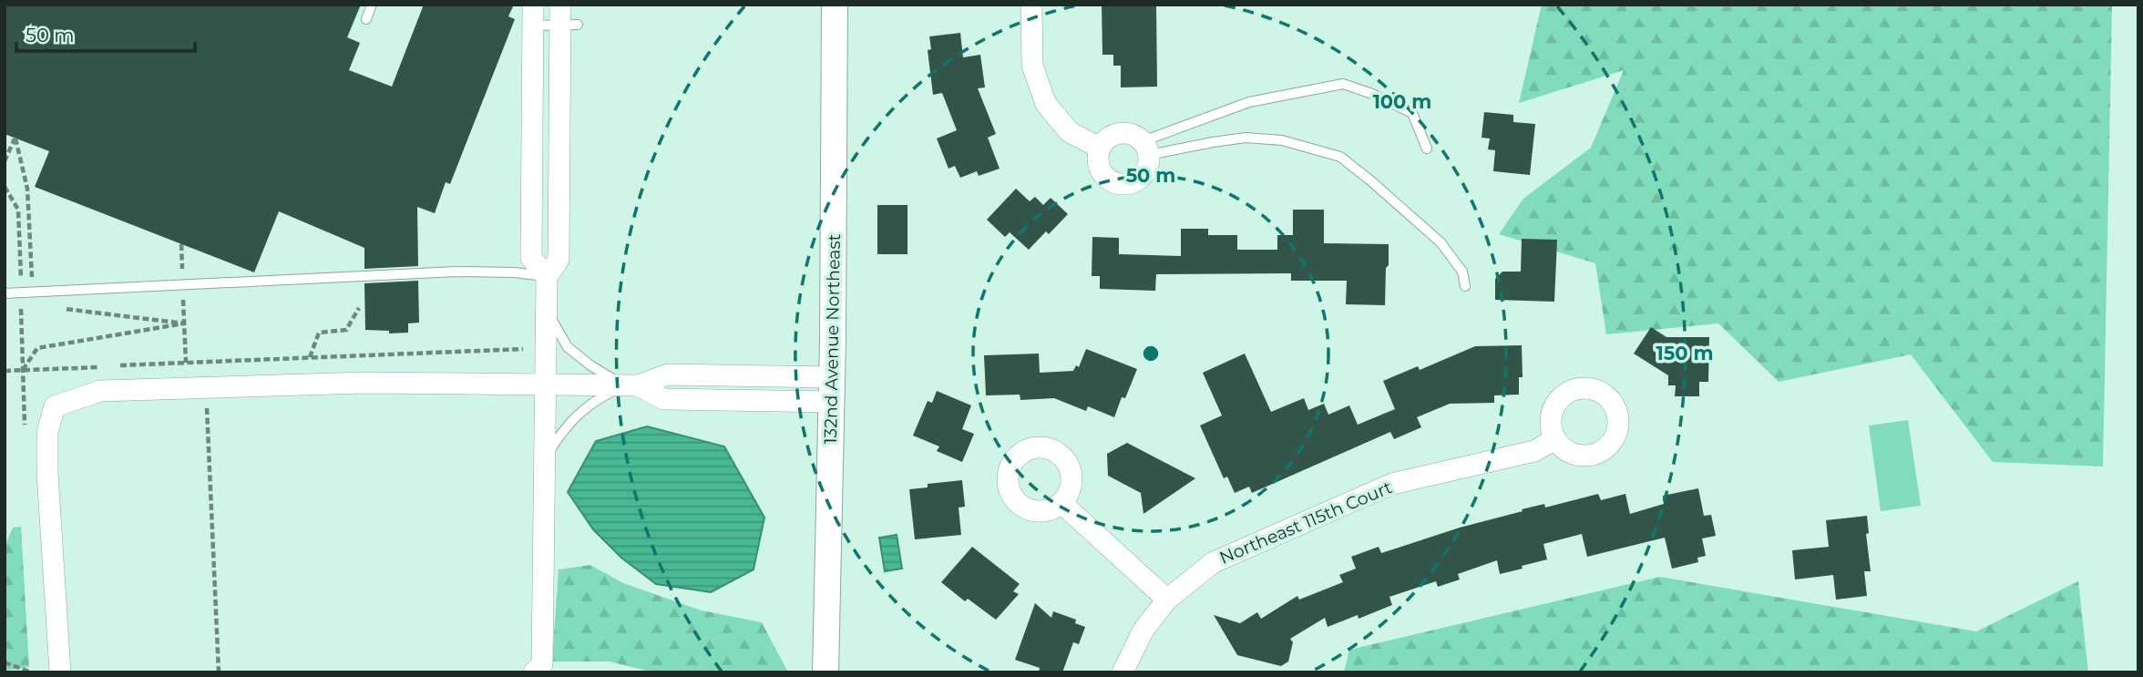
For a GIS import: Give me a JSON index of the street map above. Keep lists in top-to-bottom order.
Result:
{
  "streets": {
    "street": ["132nd Avenue Northeast", "Northeast 115th Court"]
  },
  "scale_bar": "50 m",
  "rings": ["100 m", "50 m", "150 m"]
}
